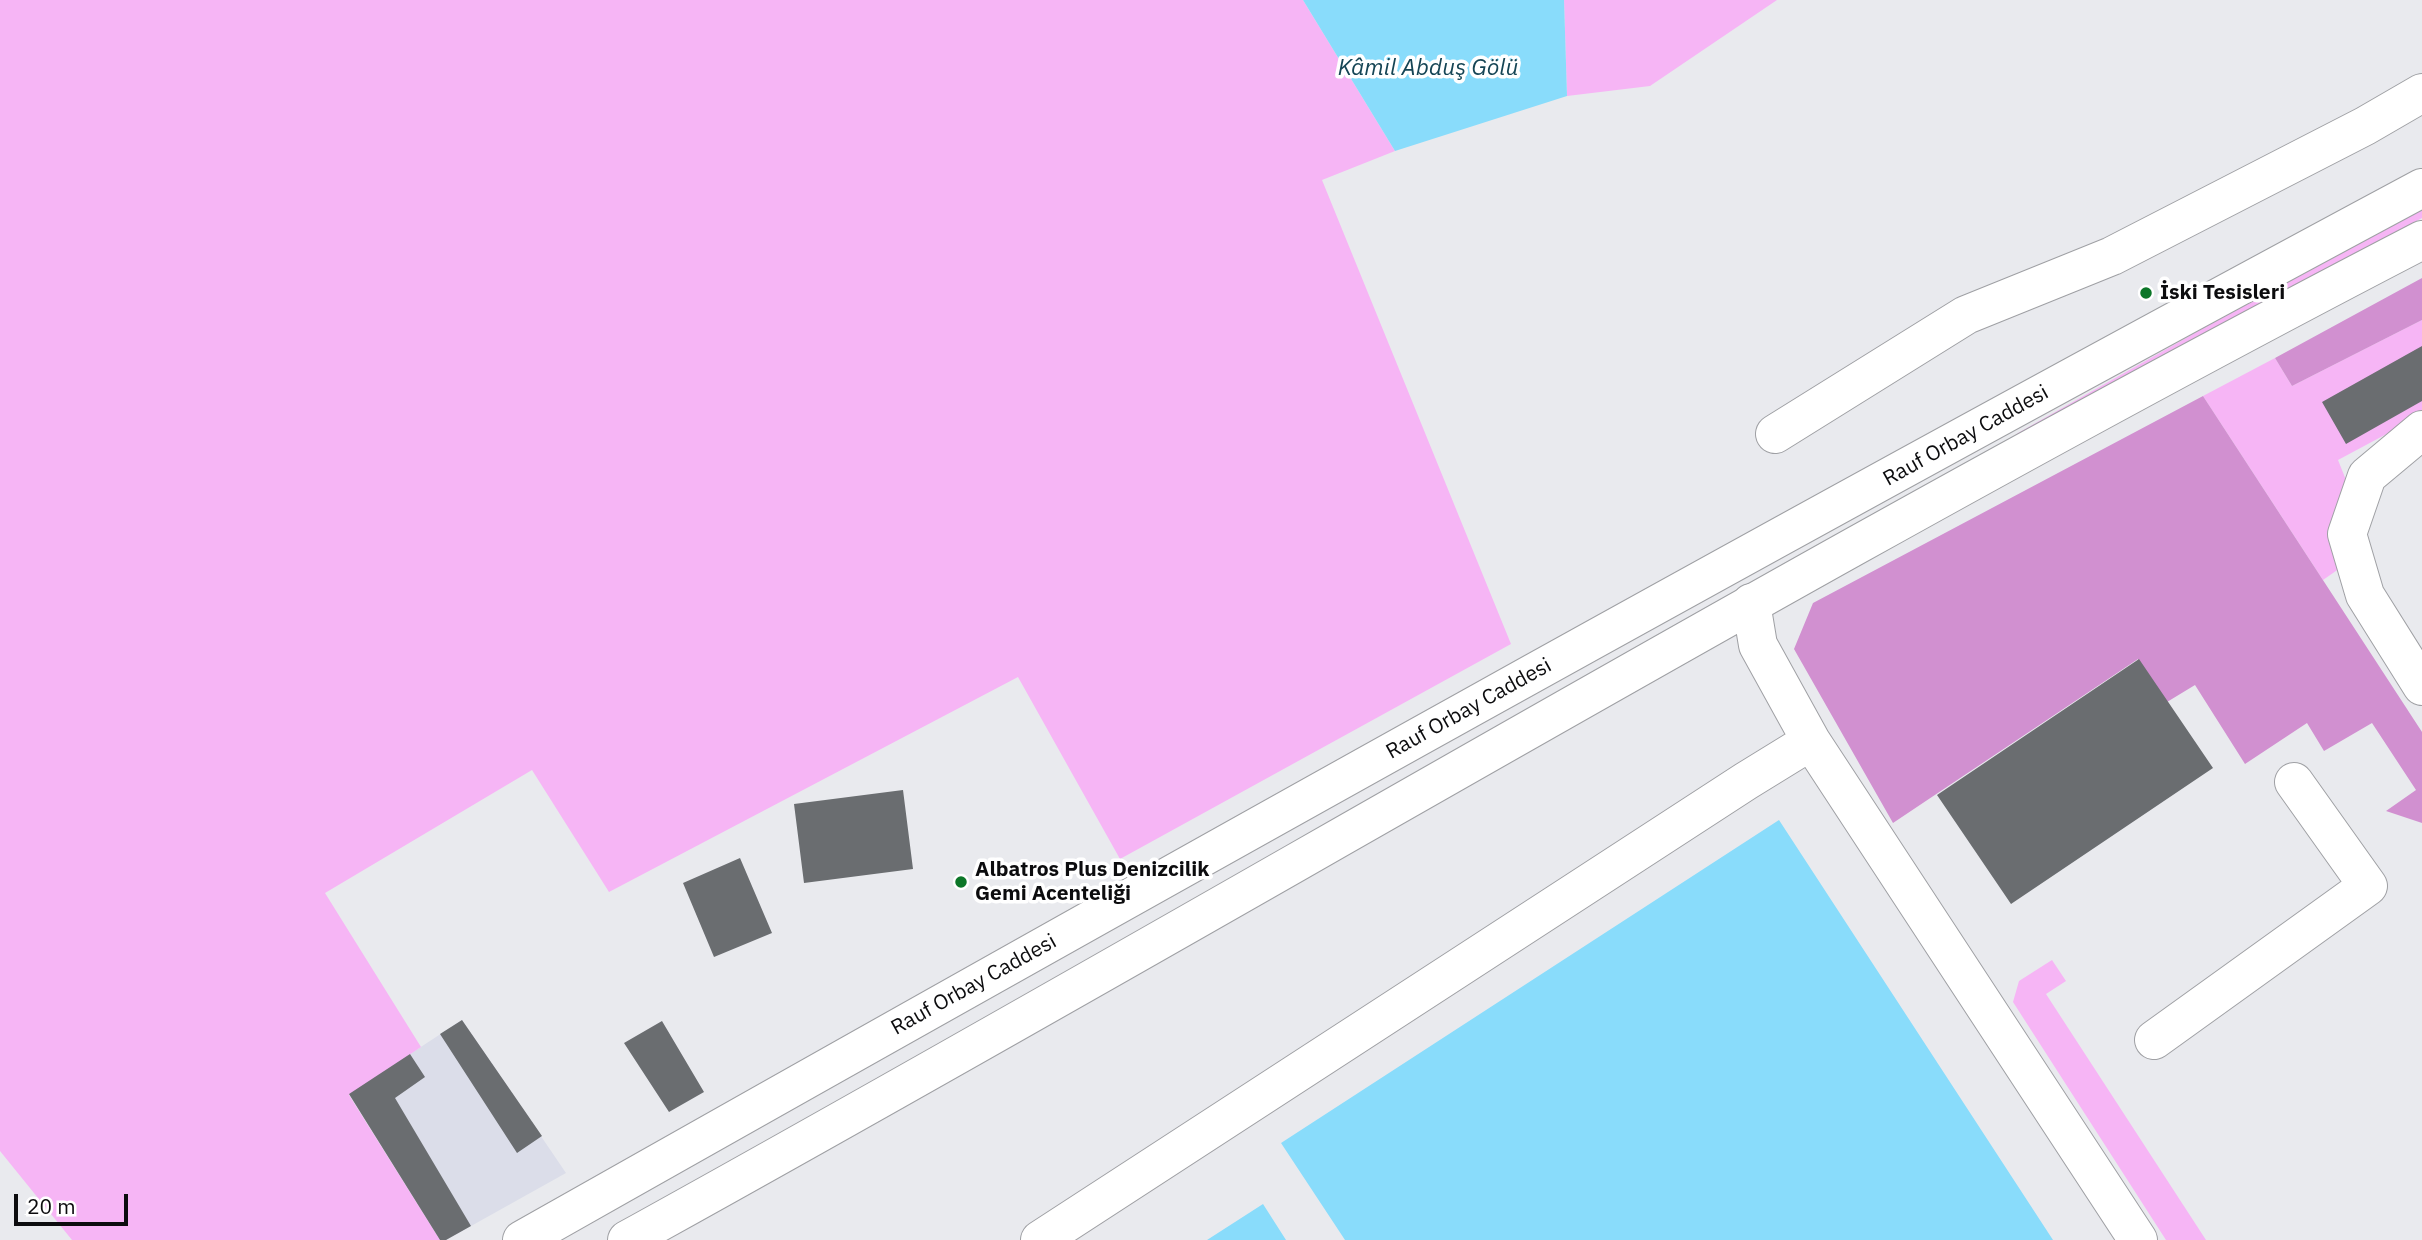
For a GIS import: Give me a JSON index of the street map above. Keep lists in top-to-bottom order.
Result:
{
  "streets": {
    "main road": ["Rauf Orbay Caddesi"]
  },
  "water": ["Kâmil Abduş Gölü"],
  "places": ["İski Tesisleri", "Albatros Plus Denizcilik Gemi Acenteliği"],
  "scale_bar": "20 m"
}
